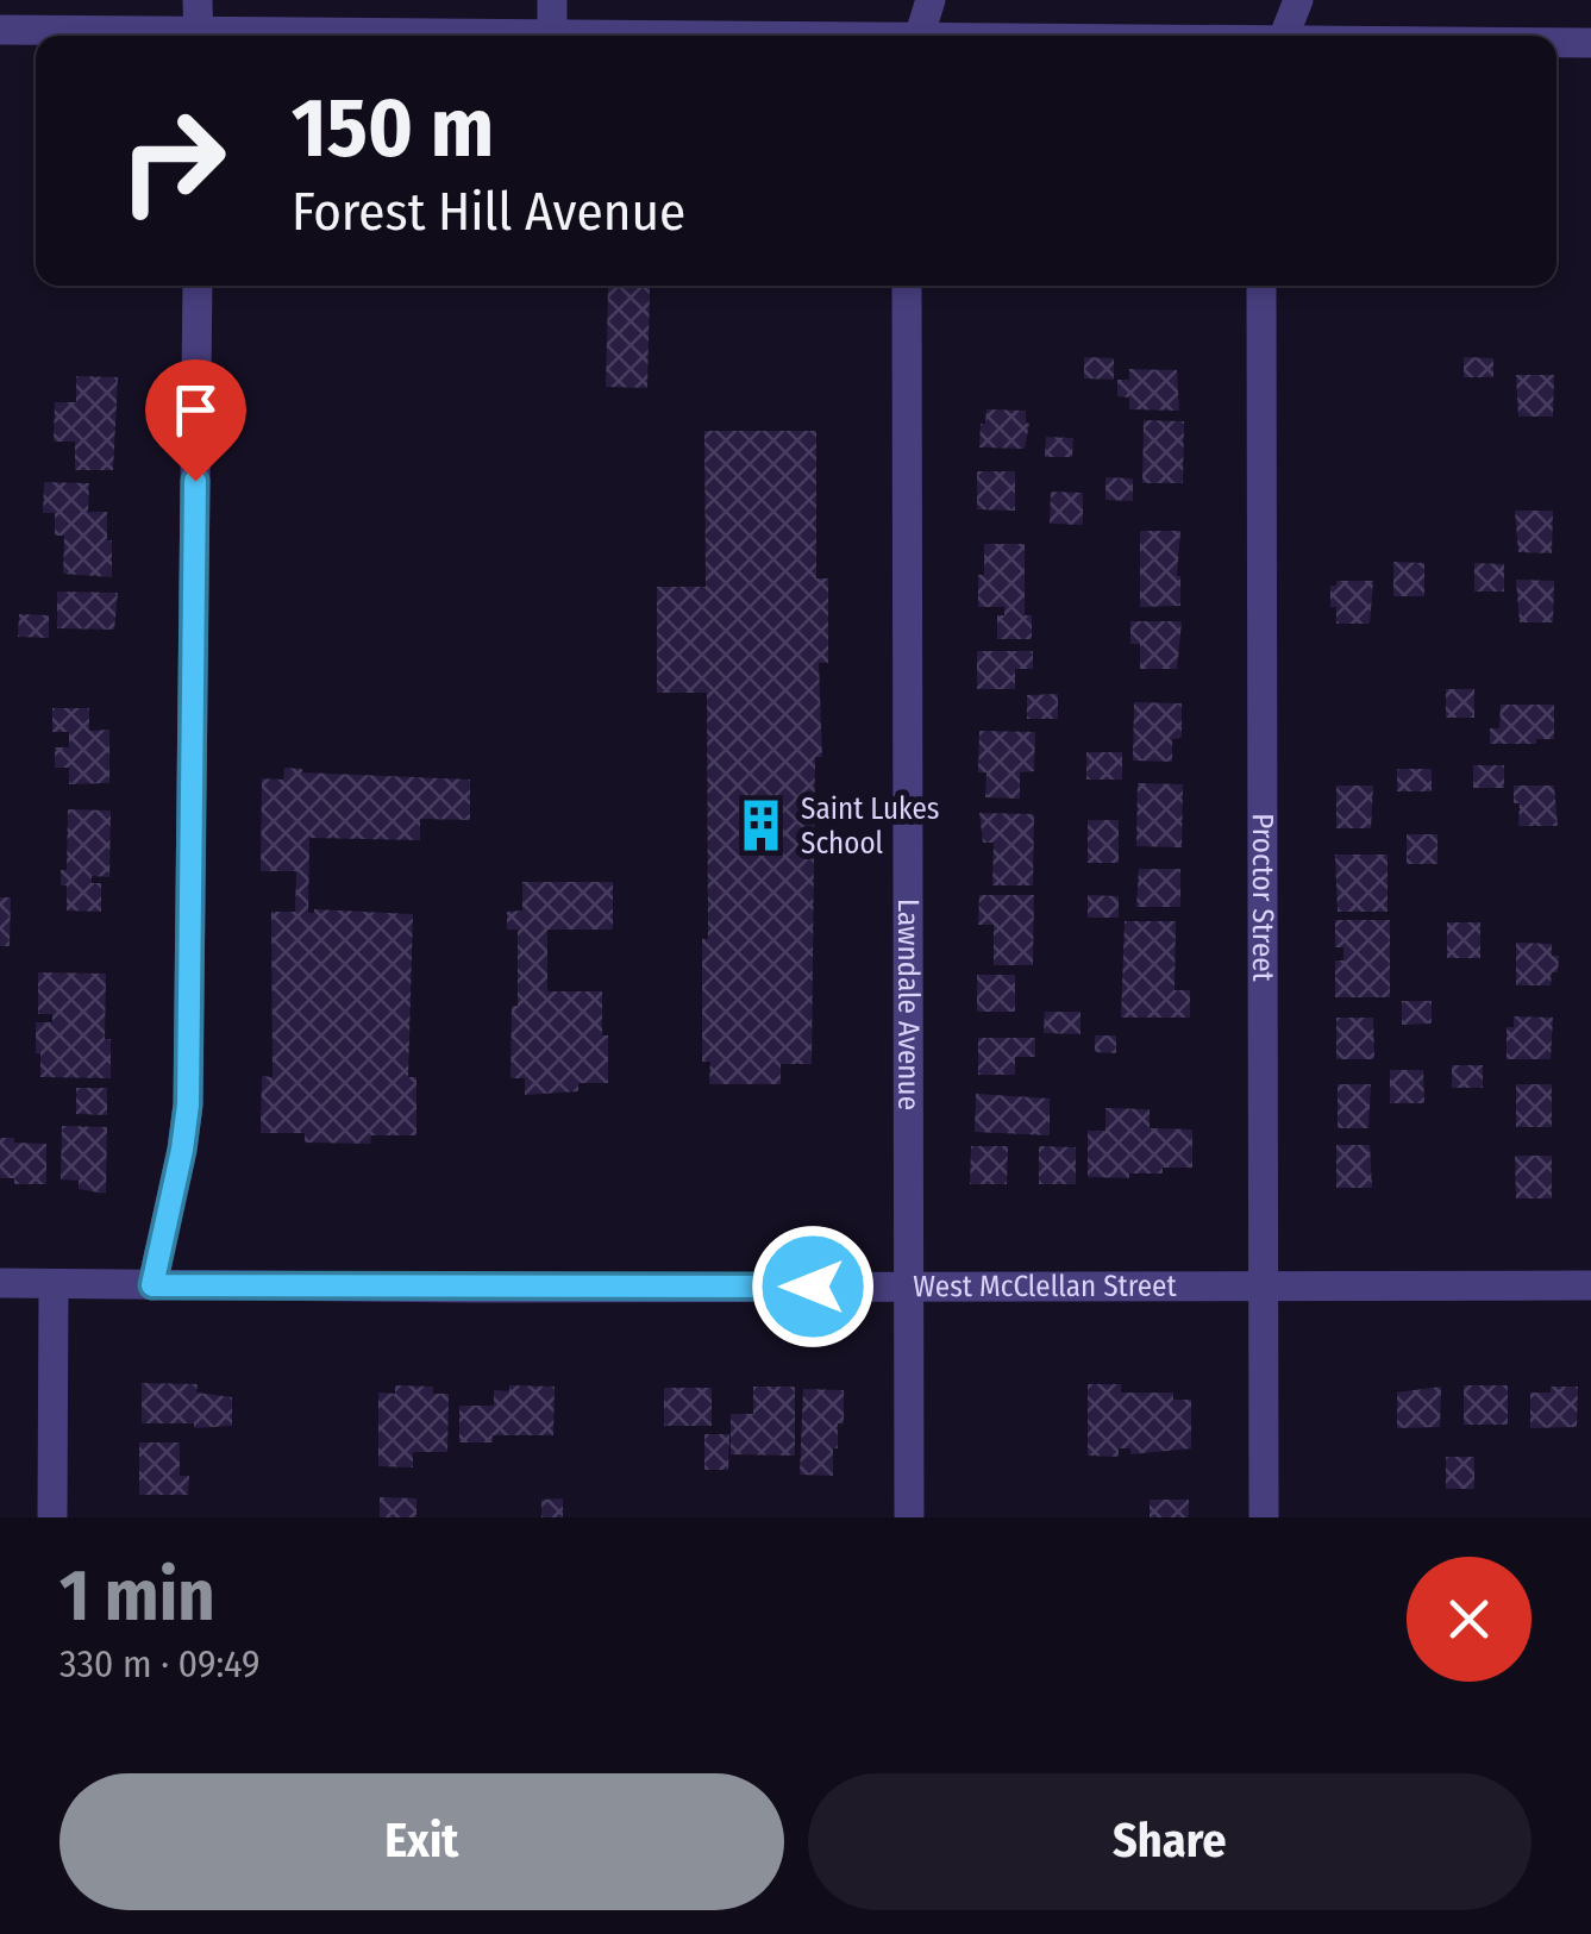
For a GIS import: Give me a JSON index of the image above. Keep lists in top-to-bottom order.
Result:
{
  "streets": {
    "street": ["Proctor Street", "Lawndale Avenue", "West McClellan Street"]
  },
  "crossings": [
    ["Proctor Street", "West McClellan Street"],
    ["Lawndale Avenue", "West McClellan Street"]
  ],
  "places": {
    "building": ["Saint Lukes School"]
  },
  "page": {
    "turn": ["150 m", "Forest Hill Avenue"],
    "heading": ["1 min", "330 m · 09:49"],
    "buttons": ["Exit", "Share"]
  }
}
